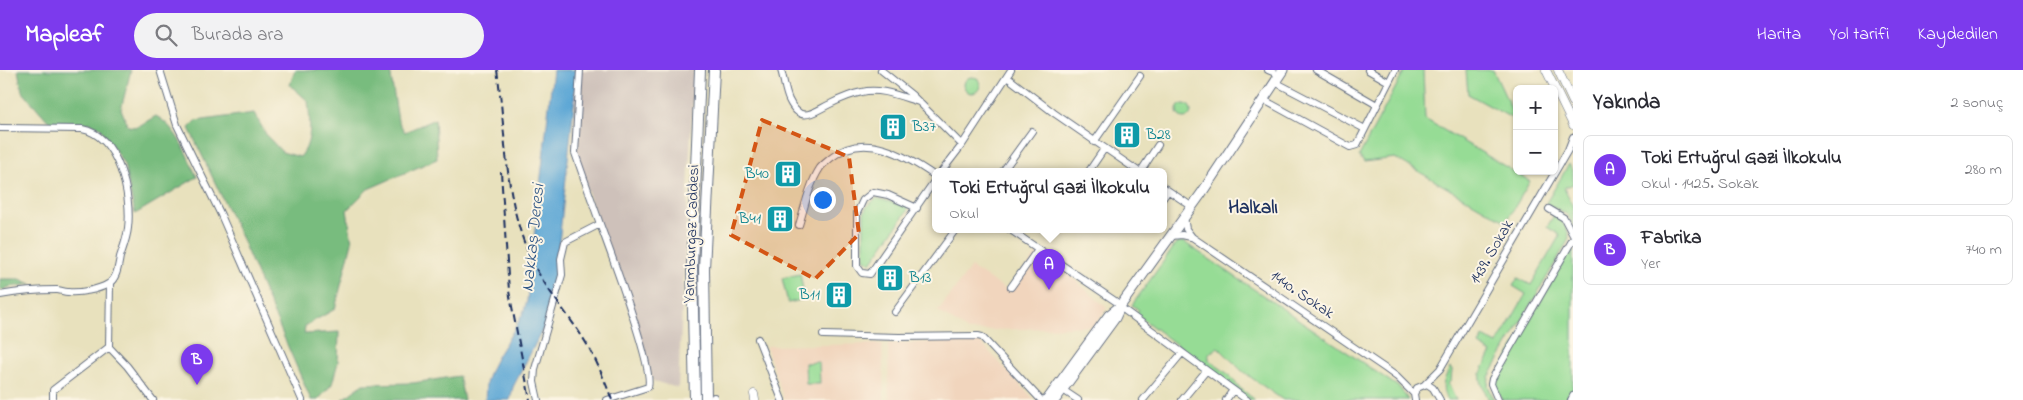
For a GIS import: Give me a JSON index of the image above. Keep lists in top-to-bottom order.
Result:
{
  "streets": {
    "main road": ["Yarımburgaz Caddesi"],
    "street": ["1439. Sokak", "1440. Sokak"]
  },
  "districts": ["Halkalı"],
  "water": ["Nakkaş Deresi"],
  "places": {
    "building": [
      "B37",
      "B28",
      "B40",
      "B41",
      "B13",
      "B11"
    ]
  },
  "page": {
    "header": "Mapleaf",
    "search": "Burada ara",
    "nav": ["Harita", "Yol tarifi", "Kaydedilen"],
    "heading": ["Yakında", "2 sonuç"],
    "map_buttons": ["+", "−"],
    "list": [
      {
        "mark": "A",
        "name": "Toki Ertuğrul Gazi İlkokulu",
        "note": "Okul · 1425. Sokak",
        "value": "280 m"
      },
      {
        "mark": "B",
        "name": "Fabrika",
        "note": "Yer",
        "value": "740 m"
      }
    ],
    "popup": ["Toki Ertuğrul Gazi İlkokulu", "Okul"],
    "pins": ["A", "B"]
  }
}
